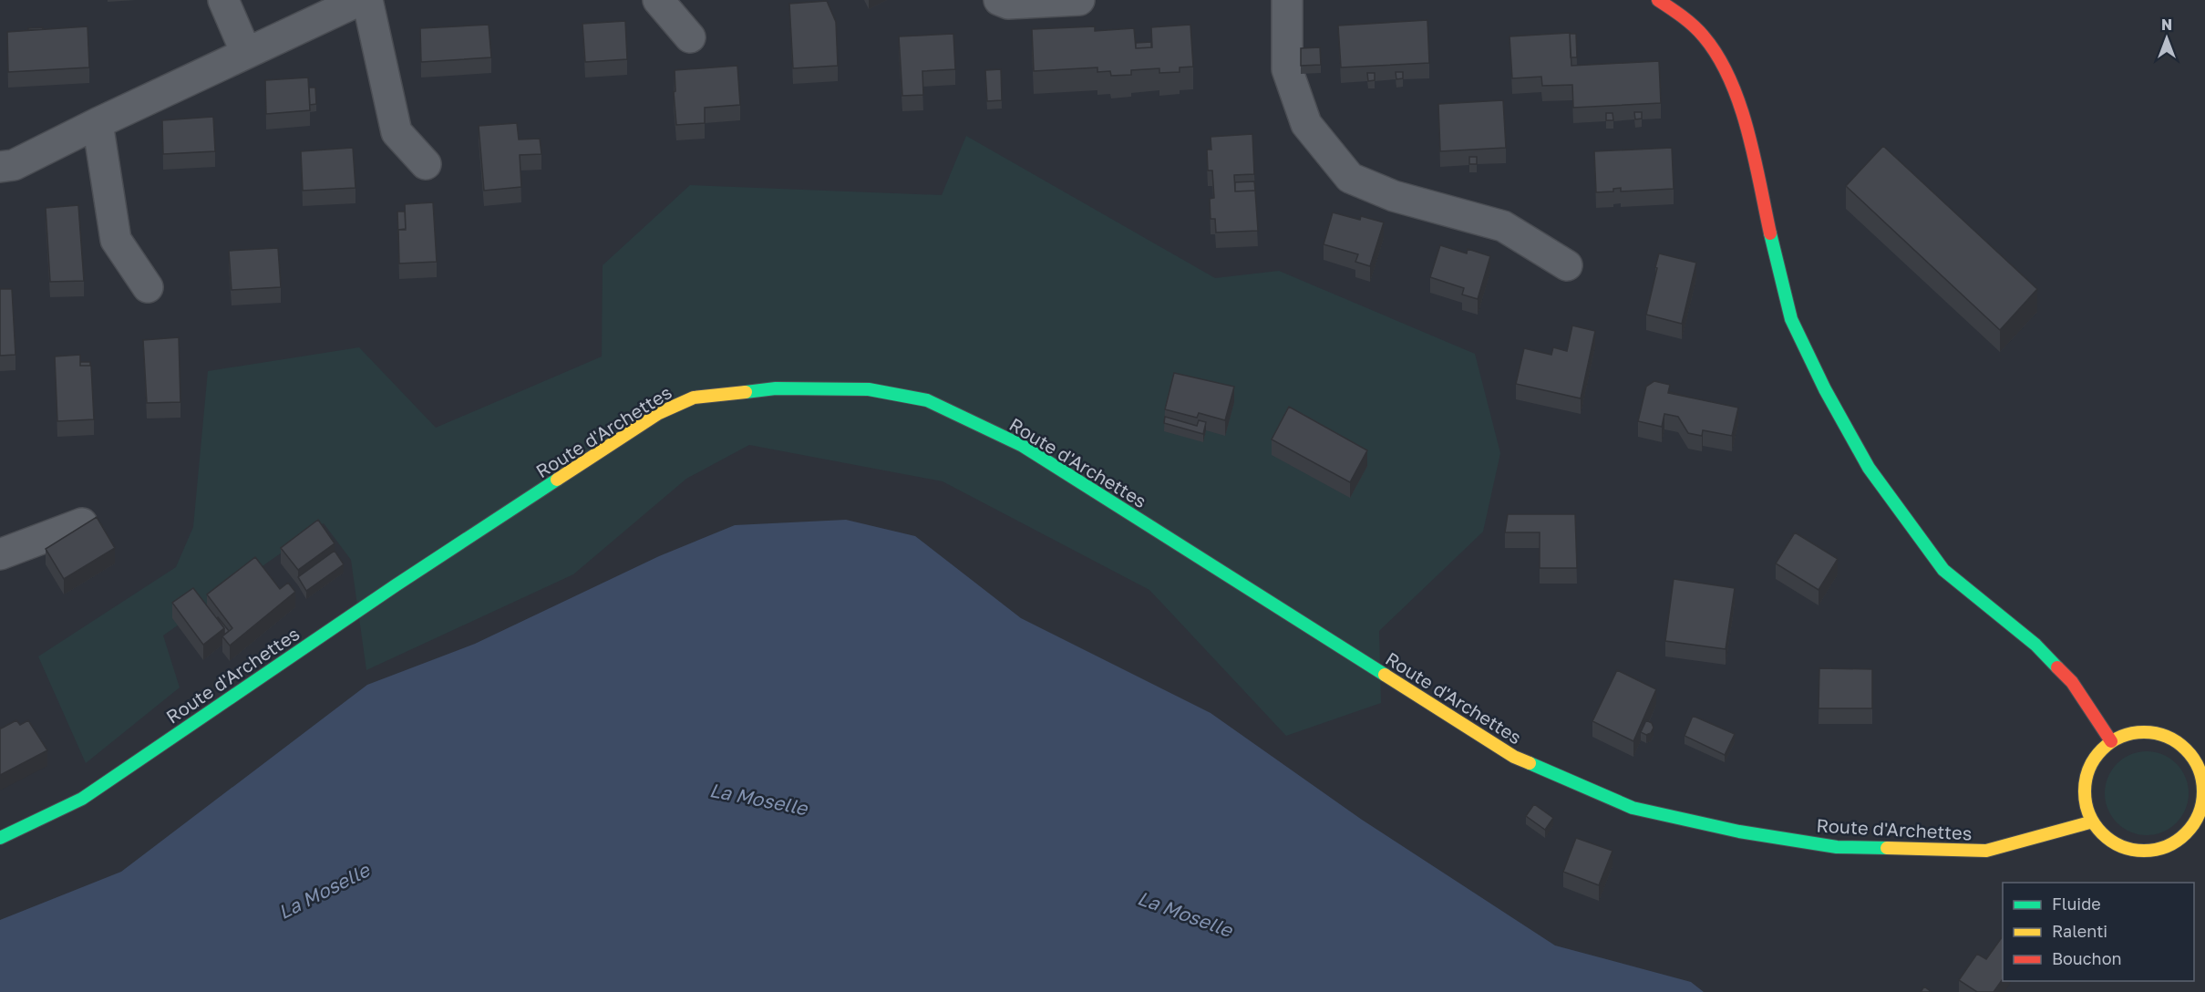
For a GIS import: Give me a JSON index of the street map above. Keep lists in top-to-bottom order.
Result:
{
  "streets": {
    "street": ["Route d'Archettes"]
  },
  "water": ["La Moselle"],
  "legend": ["Fluide", "Ralenti", "Bouchon"],
  "north": "top"
}
